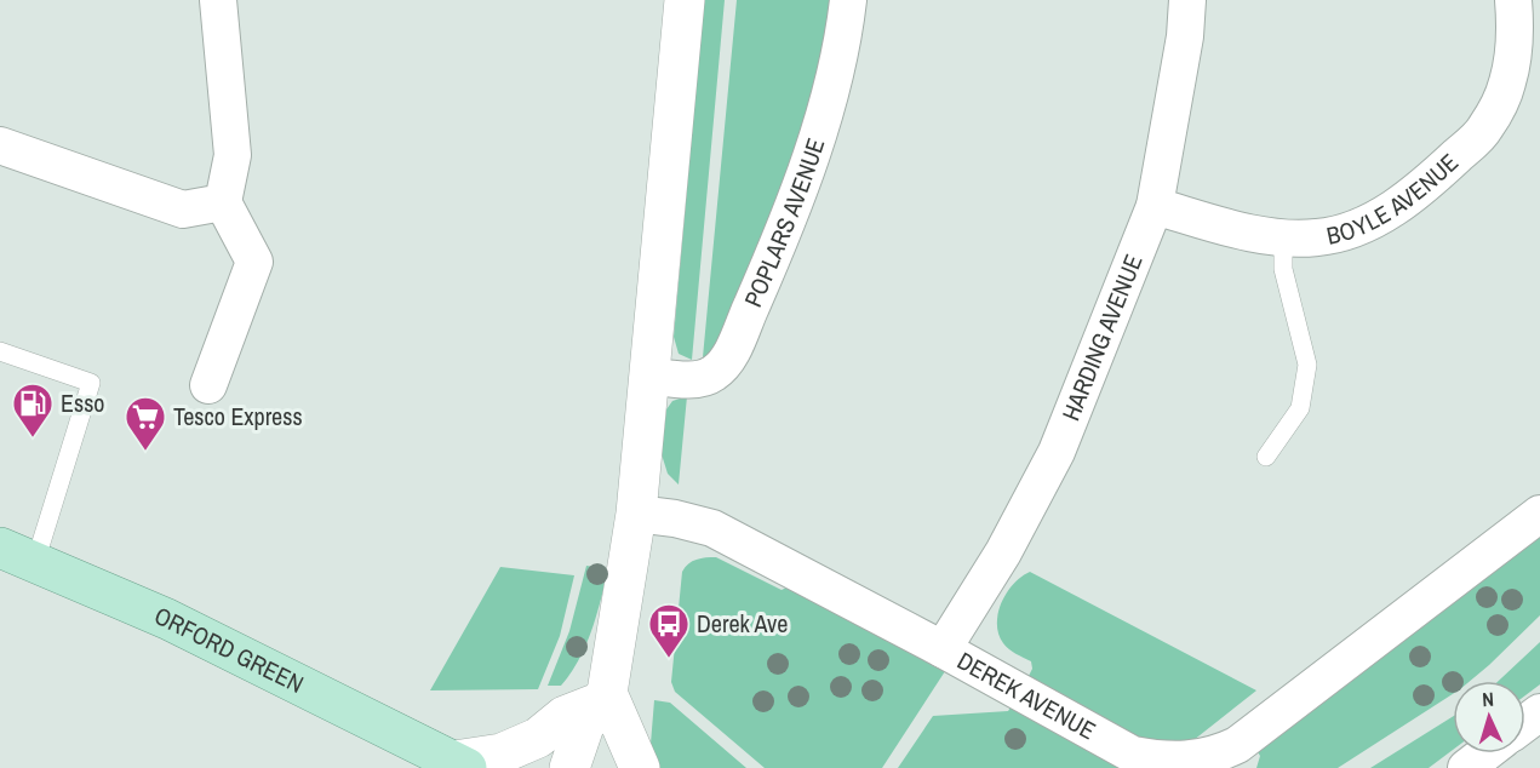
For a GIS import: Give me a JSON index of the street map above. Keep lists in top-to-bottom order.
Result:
{
  "streets": {
    "main road": ["ORFORD GREEN"],
    "street": [
      "BOYLE AVENUE",
      "POPLARS AVENUE",
      "HARDING AVENUE",
      "DEREK AVENUE"
    ]
  },
  "crossings": [
    ["BOYLE AVENUE", "HARDING AVENUE"],
    ["HARDING AVENUE", "DEREK AVENUE"]
  ],
  "places": {
    "fuel station": ["Esso"],
    "supermarket": ["Tesco Express"],
    "bus stop": ["Derek Ave"]
  },
  "north": "top"
}
